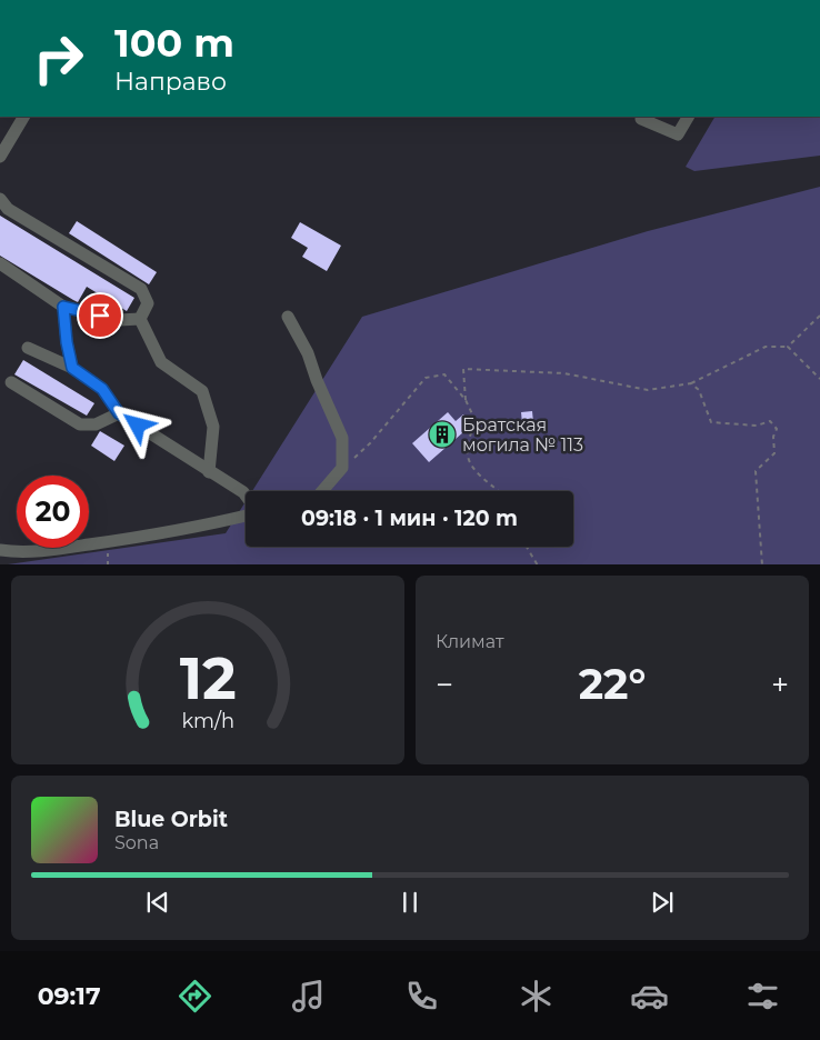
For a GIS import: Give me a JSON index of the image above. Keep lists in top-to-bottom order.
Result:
{
  "places": {
    "building": ["Братская могила № 113"]
  },
  "page": {
    "turn": ["100 m", "Направо"],
    "limit": "20",
    "trip": "09:18 · 1 мин · 120 m",
    "tile": "Климат",
    "heat": ["−", "22°", "+"],
    "song": ["Blue Orbit", "Sona"],
    "tabs": "09:17",
    "gauge": ["12", "km/h"]
  }
}
